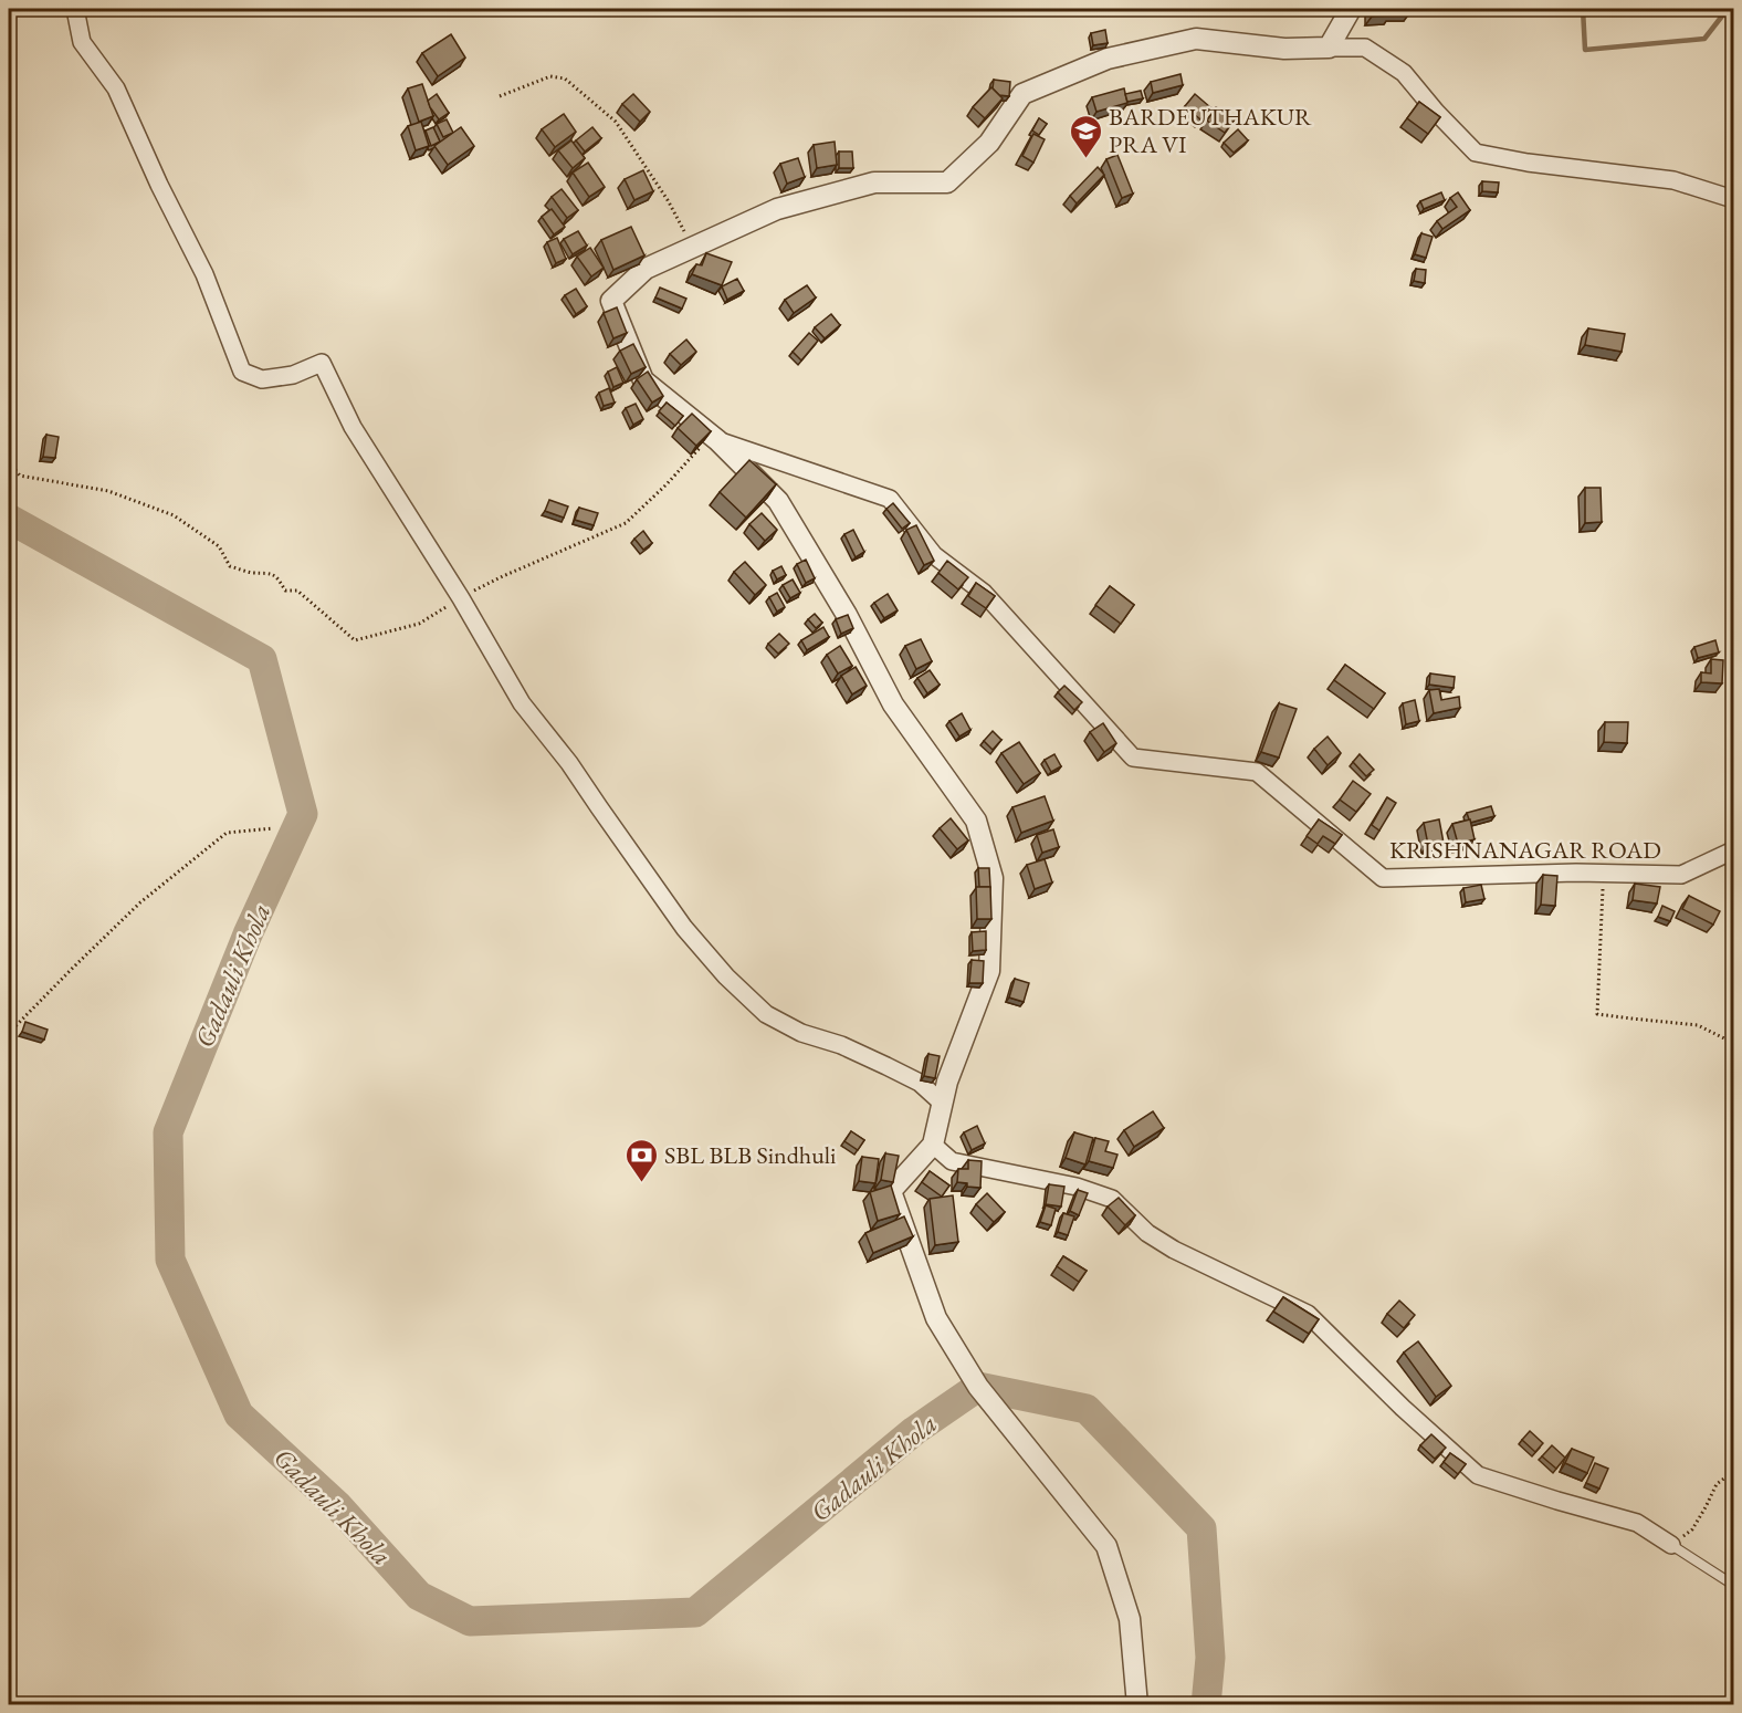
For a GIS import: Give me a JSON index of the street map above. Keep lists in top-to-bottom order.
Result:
{
  "streets": {
    "street": ["KRISHNANAGAR ROAD"]
  },
  "water": ["Gadauli Khola"],
  "places": {
    "school or university": ["BARDEUTHAKUR PRA VI"],
    "bank": ["SBL BLB Sindhuli"]
  }
}
